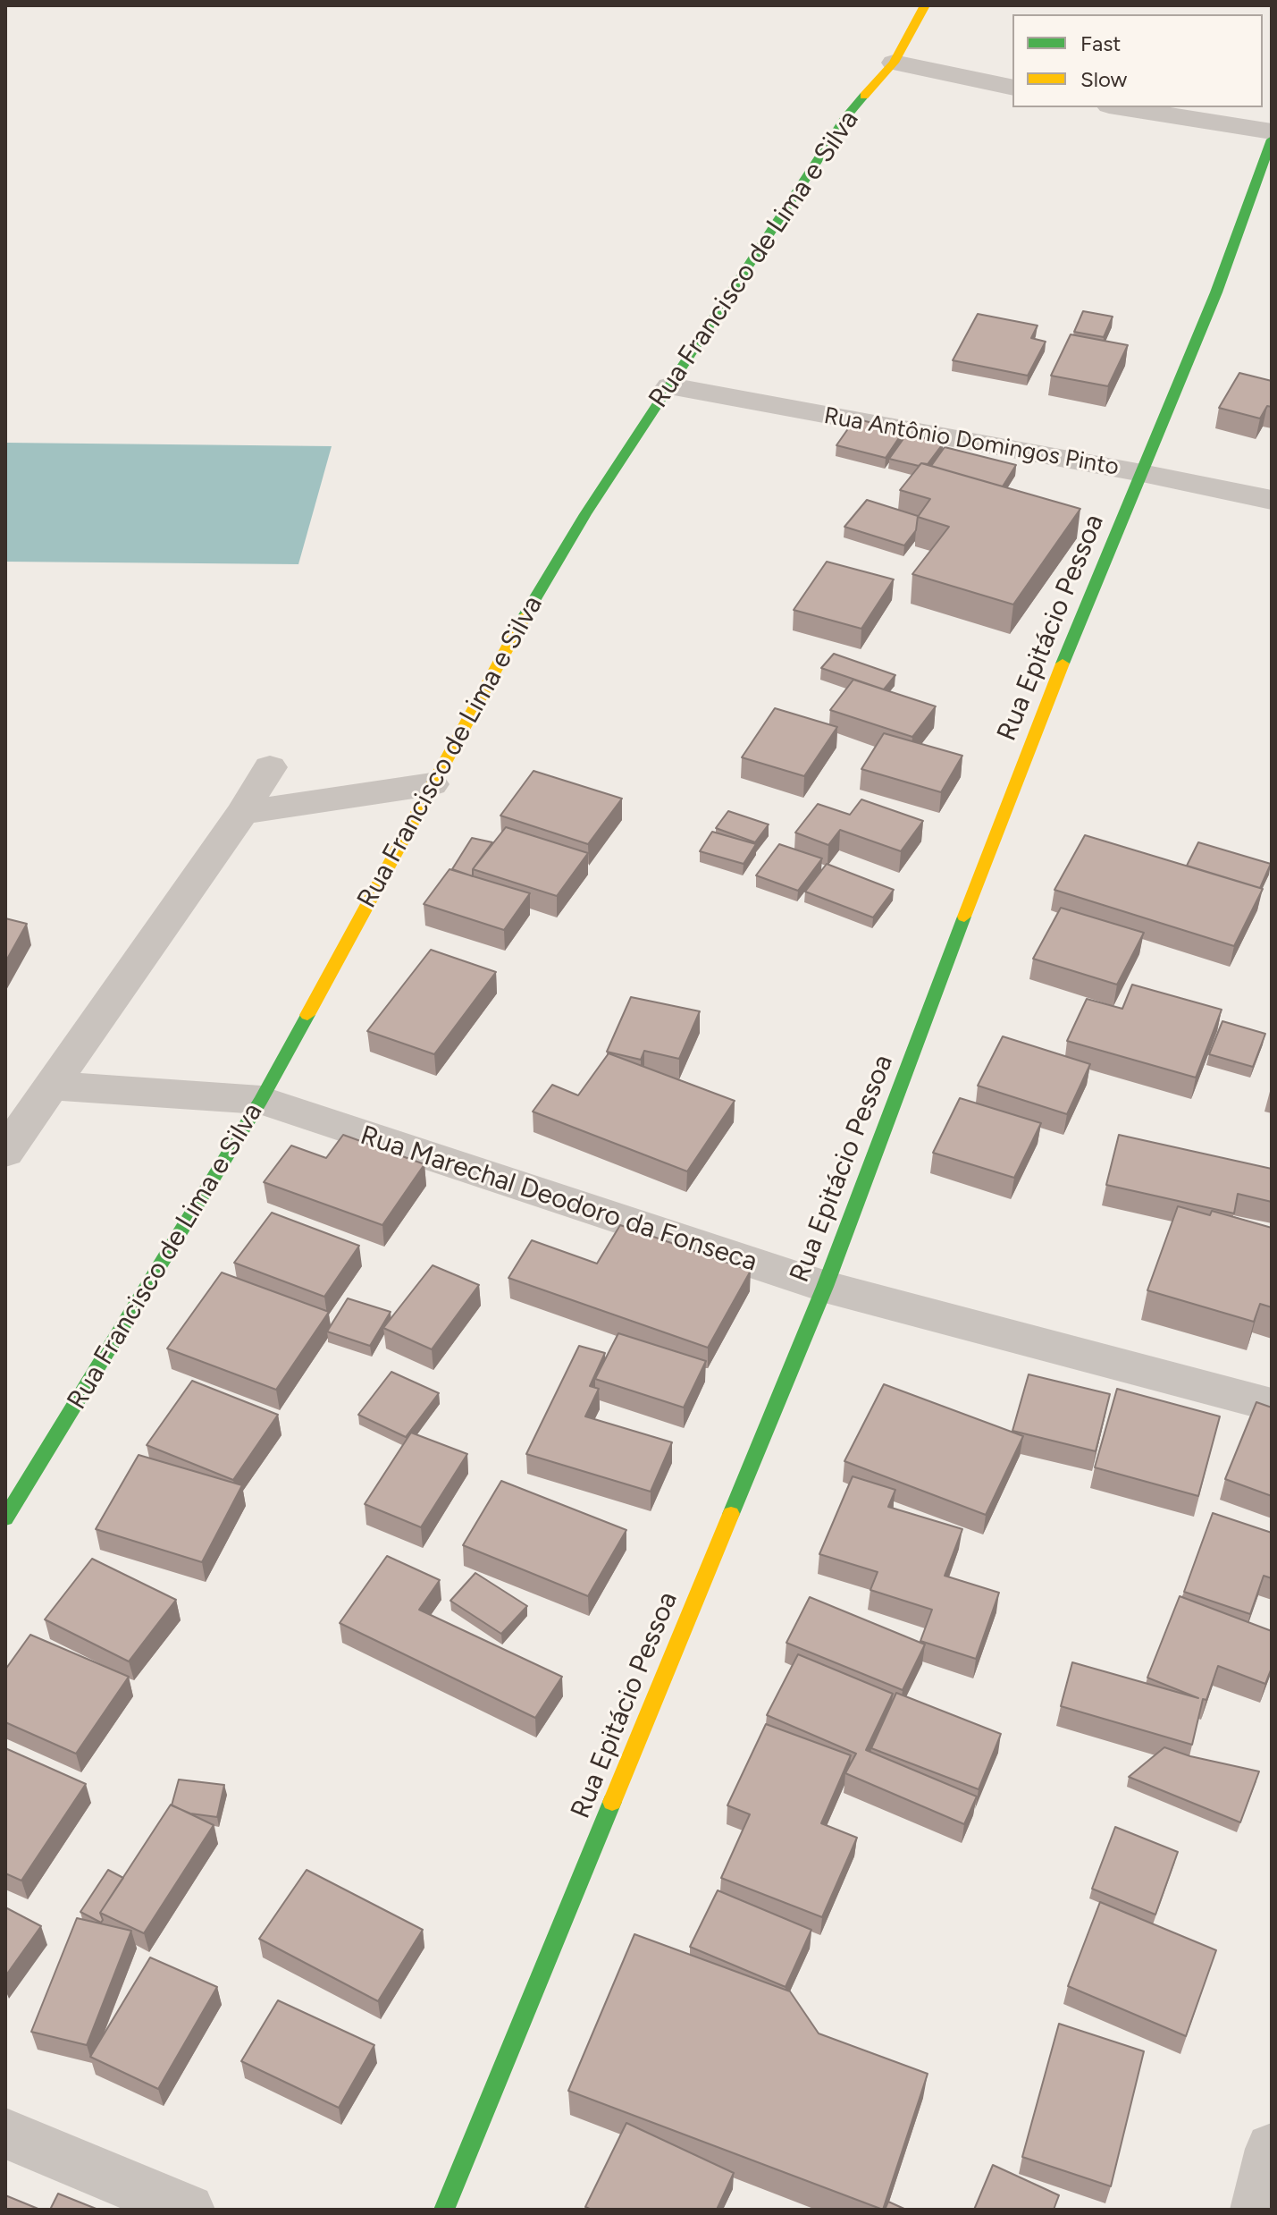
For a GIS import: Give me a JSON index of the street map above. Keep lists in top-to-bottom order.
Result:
{
  "streets": {
    "street": [
      "Rua Francisco de Lima e Silva",
      "Rua Antônio Domingos Pinto",
      "Rua Epitácio Pessoa",
      "Rua Marechal Deodoro da Fonseca"
    ]
  },
  "crossings": [
    ["Rua Francisco de Lima e Silva", "Rua Antônio Domingos Pinto"],
    ["Rua Francisco de Lima e Silva", "Rua Marechal Deodoro da Fonseca"],
    ["Rua Antônio Domingos Pinto", "Rua Epitácio Pessoa"],
    ["Rua Epitácio Pessoa", "Rua Marechal Deodoro da Fonseca"]
  ],
  "legend": ["Fast", "Slow"]
}
